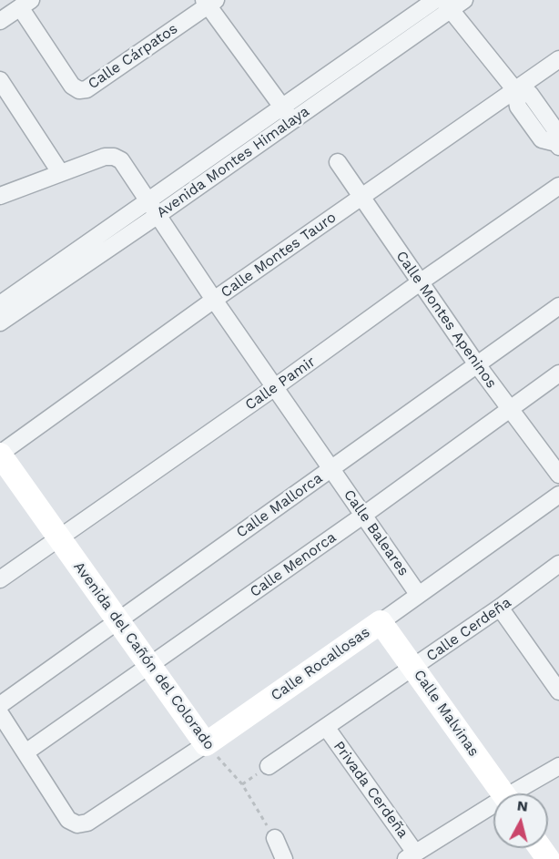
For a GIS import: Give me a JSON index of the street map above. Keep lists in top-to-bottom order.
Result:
{
  "streets": {
    "main road": ["Avenida del Cañón del Colorado", "Calle Rocallosas", "Calle Malvinas"],
    "street": [
      "Calle Cárpatos",
      "Avenida Montes Himalaya",
      "Calle Montes Tauro",
      "Calle Montes Apeninos",
      "Calle Pamir",
      "Calle Mallorca",
      "Calle Baleares",
      "Calle Menorca",
      "Calle Cerdeña",
      "Privada Cerdeña"
    ]
  },
  "crossings": [
    ["Avenida Montes Himalaya", "Calle Baleares"],
    ["Calle Montes Tauro", "Calle Montes Apeninos"],
    ["Calle Montes Tauro", "Calle Baleares"],
    ["Calle Montes Tauro", "Avenida del Cañón del Colorado"],
    ["Calle Montes Apeninos", "Calle Pamir"],
    ["Calle Montes Apeninos", "Calle Mallorca"],
    ["Calle Montes Apeninos", "Calle Menorca"],
    ["Calle Pamir", "Calle Baleares"],
    ["Calle Pamir", "Avenida del Cañón del Colorado"],
    ["Calle Mallorca", "Calle Baleares"],
    ["Calle Mallorca", "Avenida del Cañón del Colorado"],
    ["Calle Baleares", "Calle Menorca"],
    ["Calle Baleares", "Calle Rocallosas"],
    ["Calle Menorca", "Avenida del Cañón del Colorado"],
    ["Calle Menorca", "Calle Rocallosas"],
    ["Calle Cerdeña", "Calle Malvinas"],
    ["Calle Cerdeña", "Privada Cerdeña"],
    ["Avenida del Cañón del Colorado", "Calle Rocallosas"],
    ["Calle Rocallosas", "Calle Malvinas"]
  ],
  "north": "top"
}
